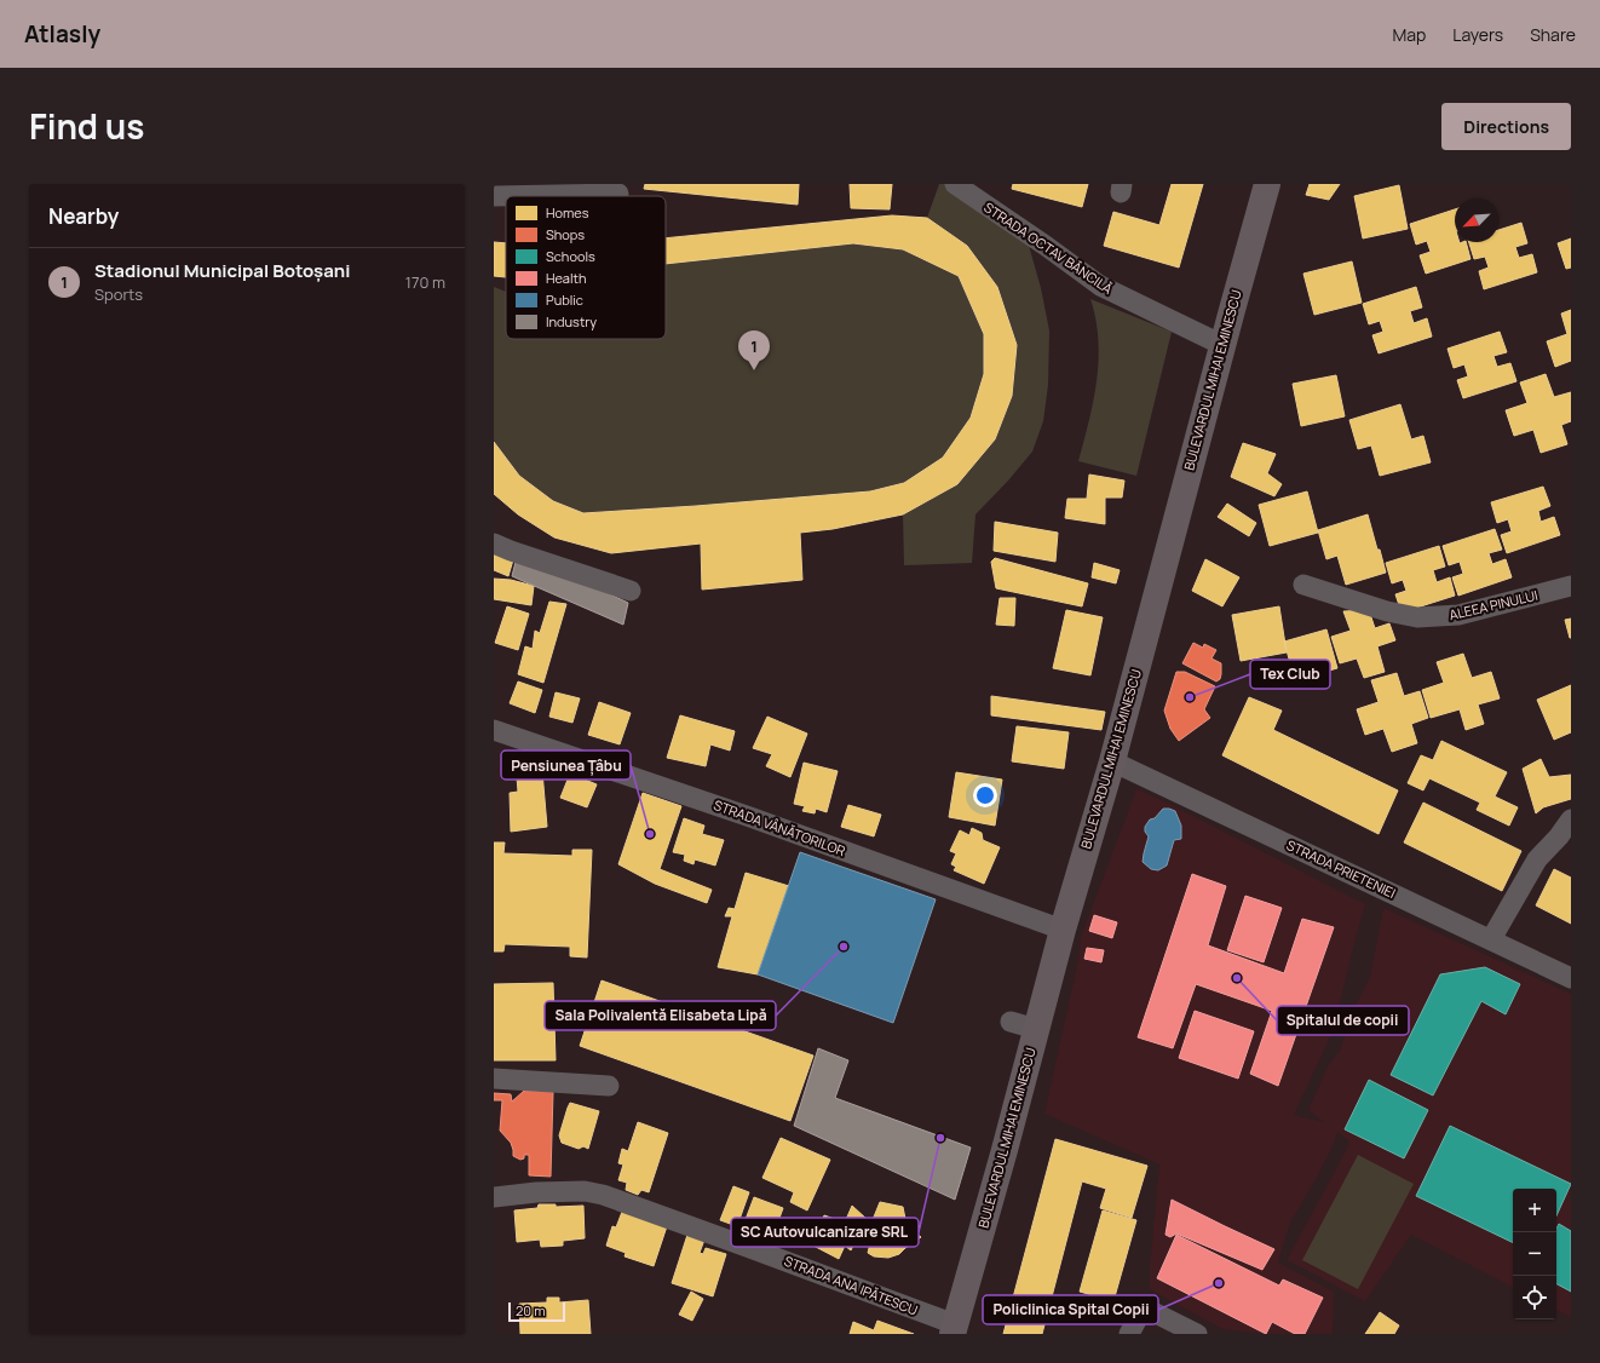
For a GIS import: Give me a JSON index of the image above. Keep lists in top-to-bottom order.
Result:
{
  "streets": {
    "main road": ["BULEVARDUL MIHAI EMINESCU"],
    "street": [
      "STRADA OCTAV BĂNCILĂ",
      "ALEEA PINULUI",
      "STRADA VÂNĂTORILOR",
      "STRADA PRIETENIEI",
      "STRADA ANA IPĂTESCU"
    ]
  },
  "crossings": [
    ["STRADA OCTAV BĂNCILĂ", "BULEVARDUL MIHAI EMINESCU"],
    ["BULEVARDUL MIHAI EMINESCU", "STRADA VÂNĂTORILOR"],
    ["BULEVARDUL MIHAI EMINESCU", "STRADA PRIETENIEI"],
    ["BULEVARDUL MIHAI EMINESCU", "STRADA ANA IPĂTESCU"]
  ],
  "places": [
    "Tex Club",
    "Pensiunea Țâbu",
    "Sala Polivalentă Elisabeta Lipă",
    "Spitalul de copii",
    "SC Autovulcanizare SRL",
    "Policlinica Spital Copii"
  ],
  "legend": [
    "Homes",
    "Shops",
    "Schools",
    "Health",
    "Public",
    "Industry"
  ],
  "scale_bar": "20 m",
  "north": "bottom left",
  "page": {
    "header": "Atlasly",
    "nav": ["Map", "Layers", "Share"],
    "title": "Find us",
    "buttons": "Directions",
    "heading": "Nearby",
    "list": [
      {
        "mark": "1",
        "name": "Stadionul Municipal Botoșani",
        "note": "Sports",
        "value": "170 m"
      }
    ],
    "pins": "1",
    "map_buttons": ["+", "−"],
    "scale": "20 m"
  }
}
